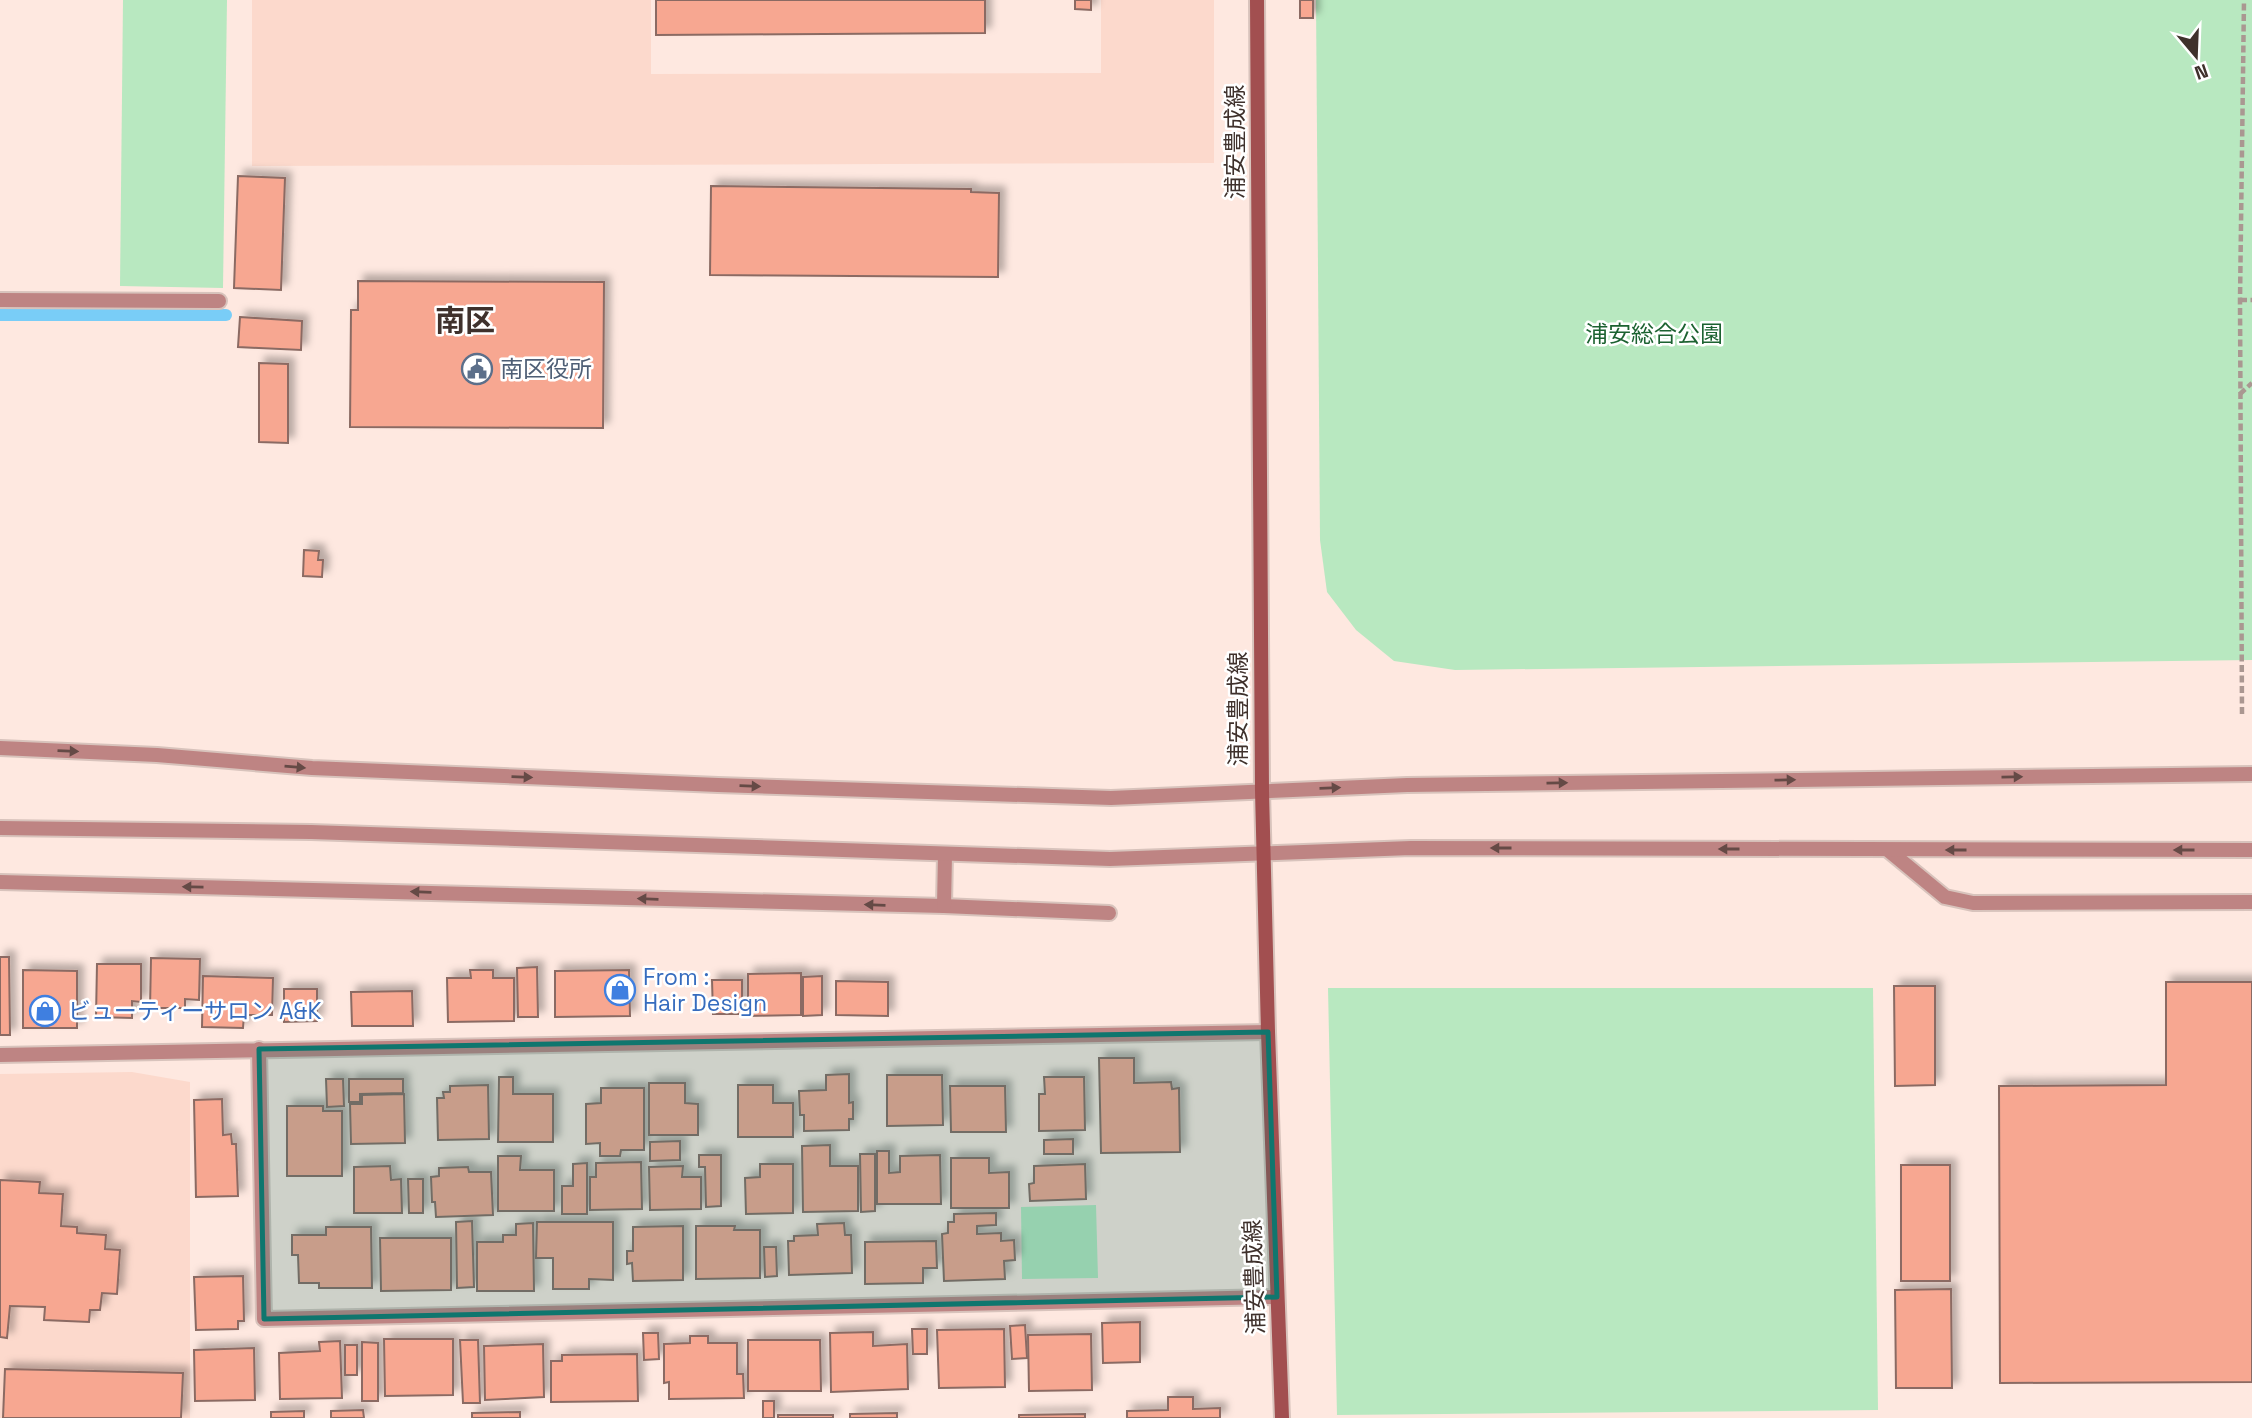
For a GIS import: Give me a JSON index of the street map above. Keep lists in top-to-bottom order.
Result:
{
  "streets": {
    "main road": ["浦安豊成線"]
  },
  "districts": ["南区"],
  "parks": ["浦安総合公園"],
  "places": {
    "public building": ["南区役所"],
    "shop": ["From : Hair Design", "ビューティーサロン A&K"]
  },
  "north": "bottom"
}
